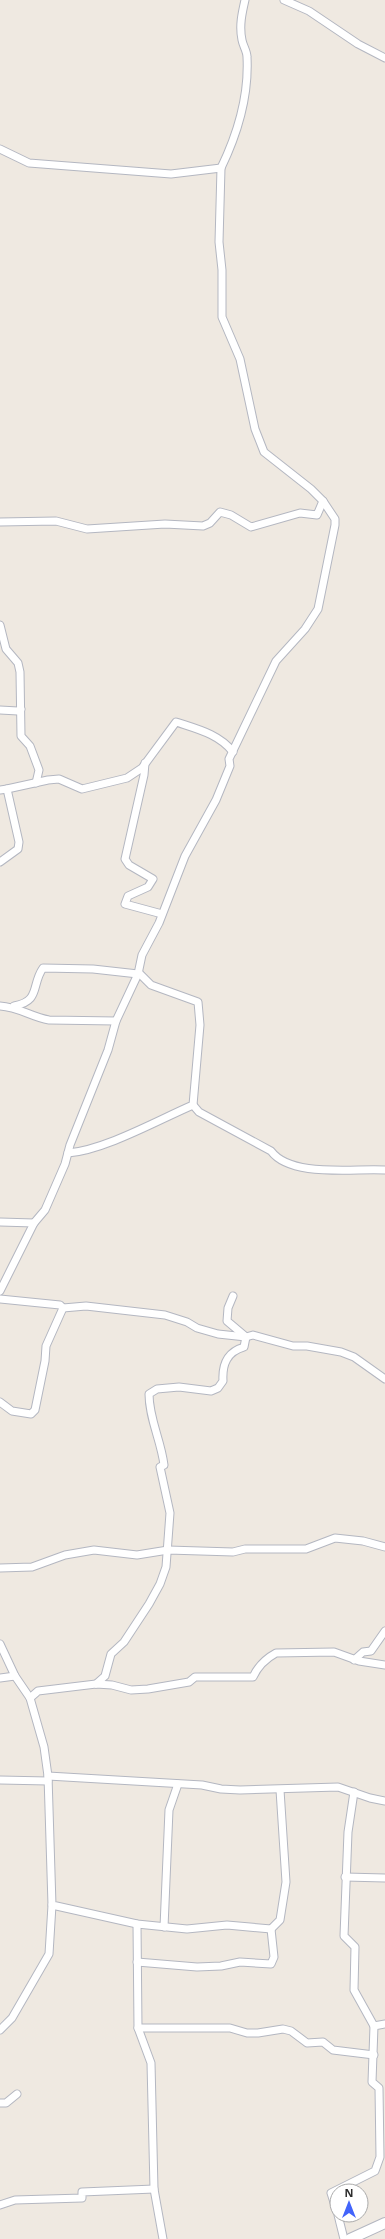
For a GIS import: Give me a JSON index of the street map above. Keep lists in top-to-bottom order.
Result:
{
  "north": "top"
}
